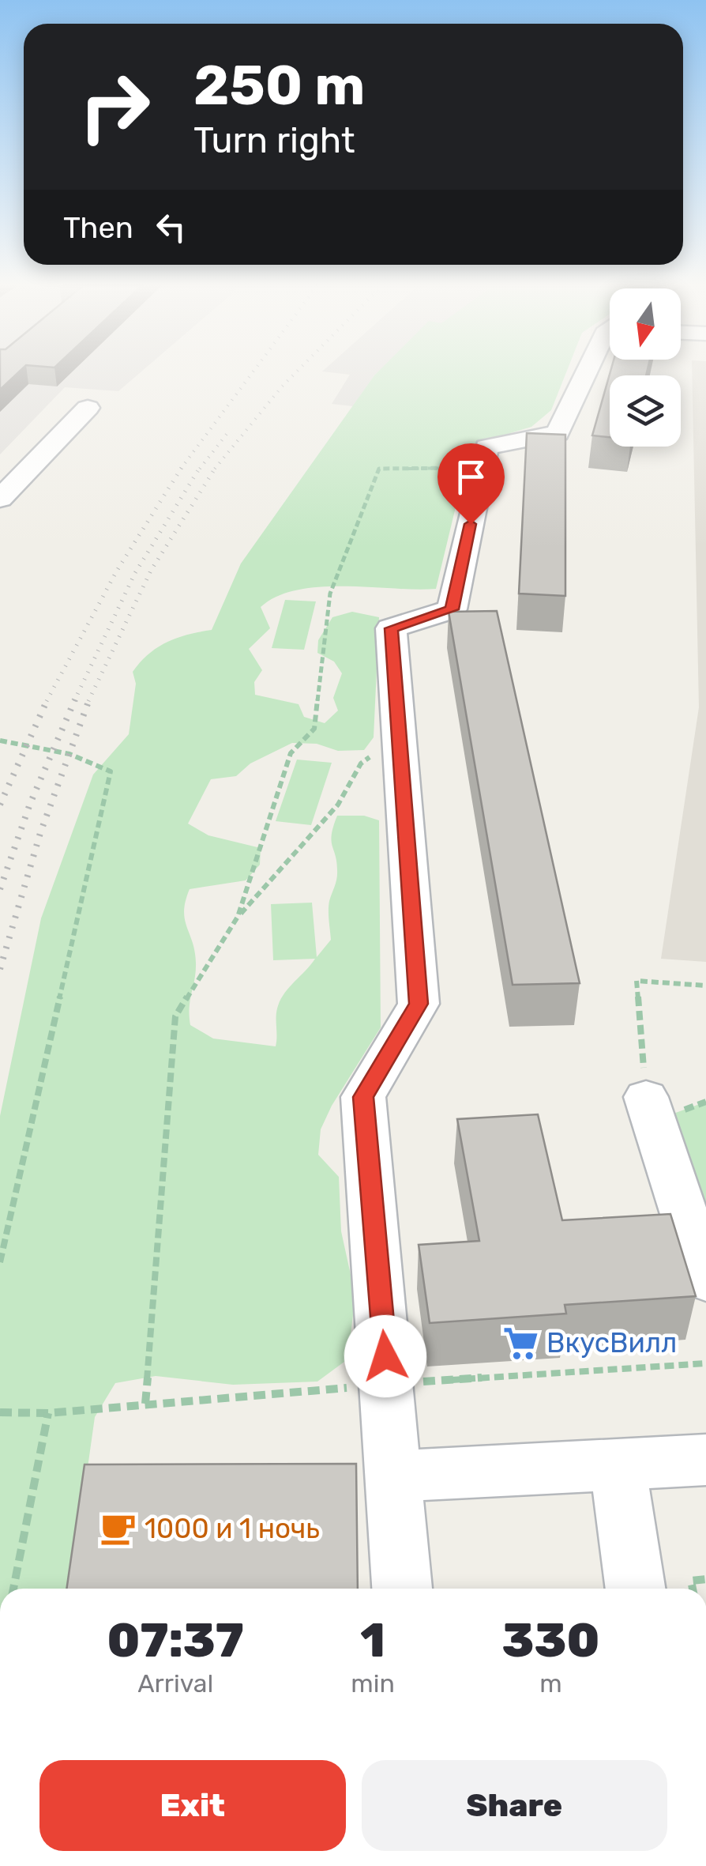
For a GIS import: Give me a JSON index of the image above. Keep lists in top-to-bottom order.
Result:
{
  "places": {
    "supermarket": ["ВкусВилл"],
    "cafe": ["1000 и 1 ночь"]
  },
  "north": "bottom",
  "page": {
    "turn": ["250 m", "Turn right"],
    "then": "Then",
    "eta": [
      "07:37",
      "Arrival",
      "1",
      "min",
      "330",
      "m"
    ],
    "buttons": ["Exit", "Share"]
  }
}
